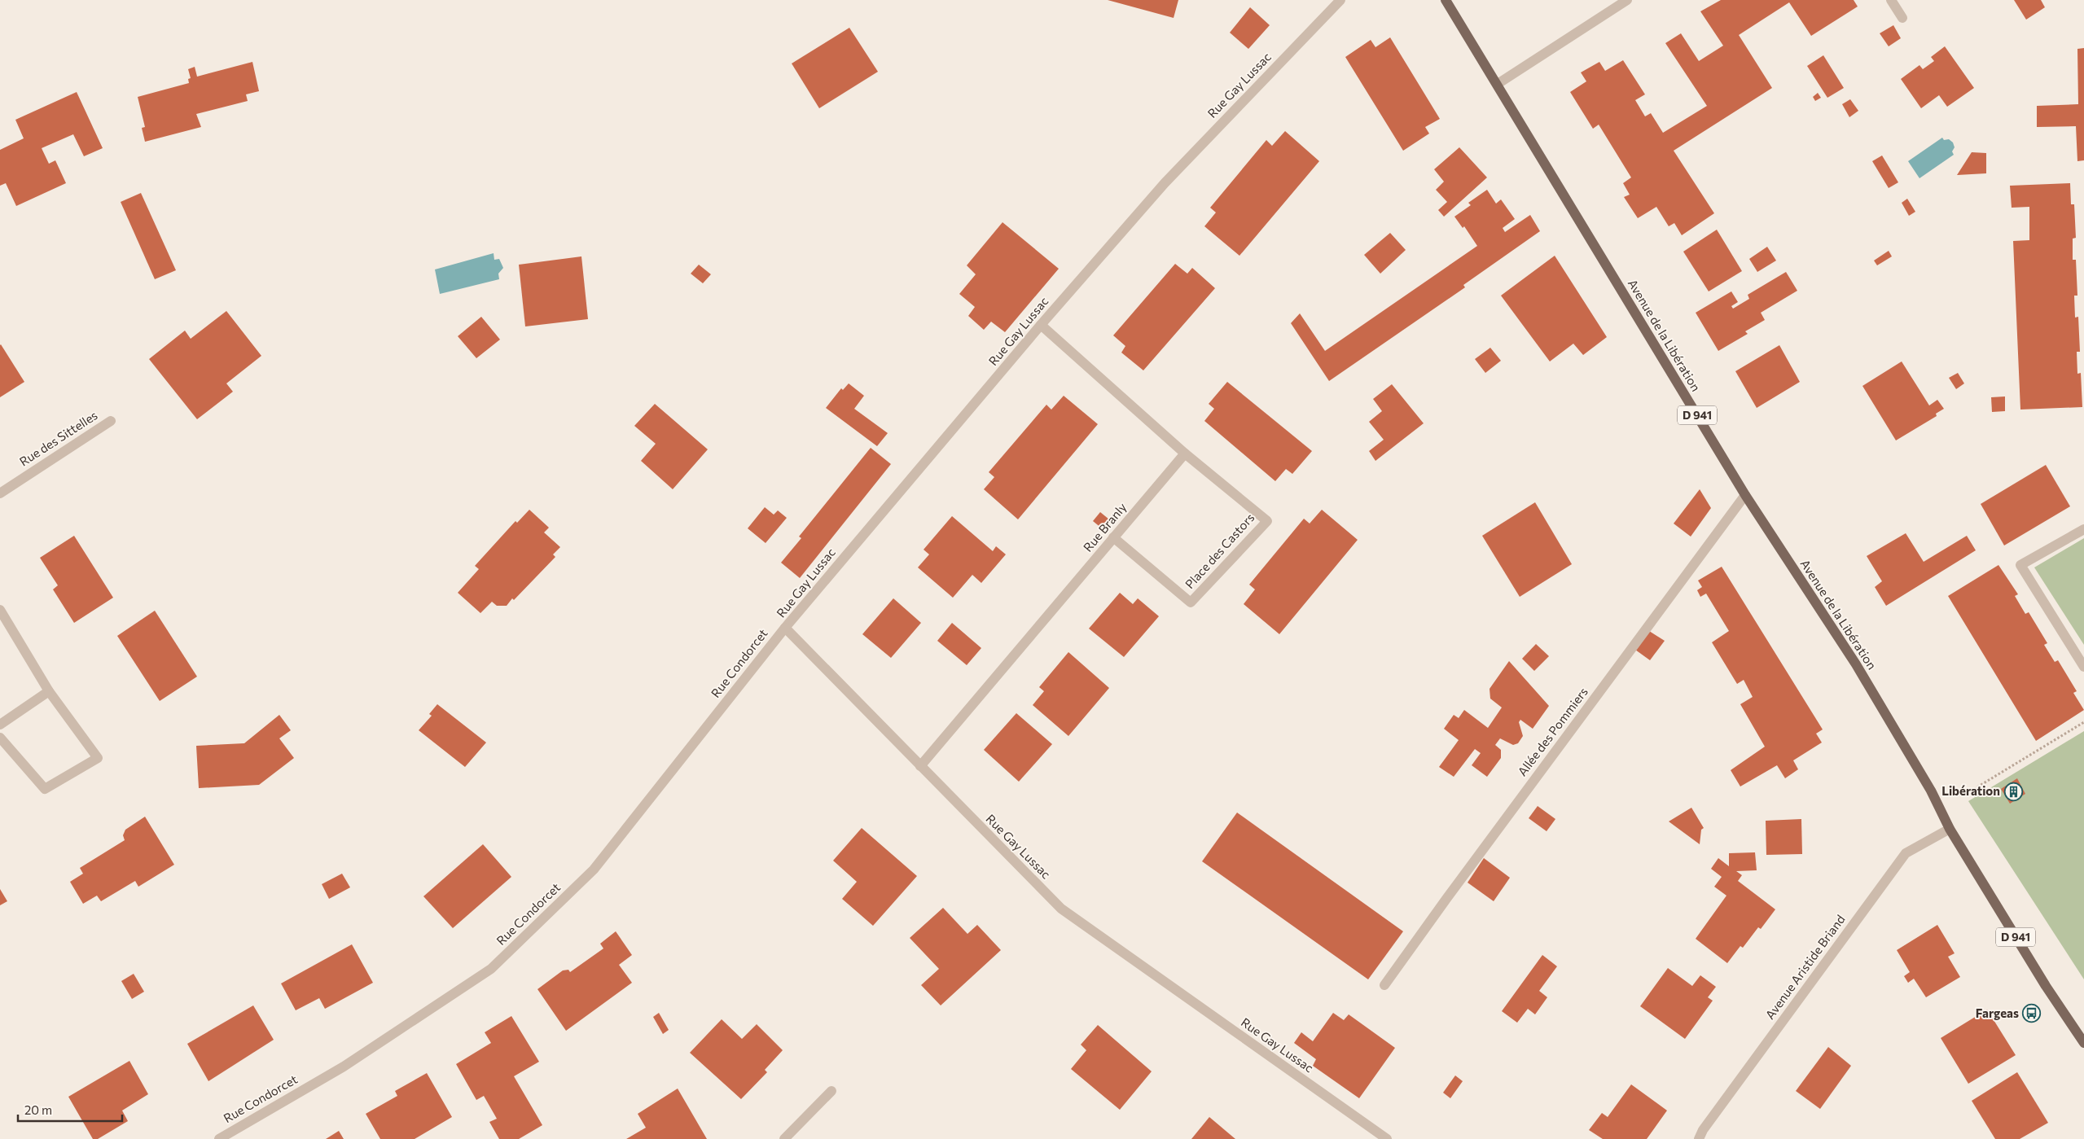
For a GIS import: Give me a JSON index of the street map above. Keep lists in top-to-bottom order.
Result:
{
  "streets": {
    "main road": ["Avenue de la Libération", "D 941"],
    "street": [
      "Rue Gay Lussac",
      "Rue des Sittelles",
      "Rue Branly",
      "Place des Castors",
      "Rue Condorcet",
      "Allée des Pommiers",
      "Avenue Aristide Briand"
    ]
  },
  "crossings": [
    ["Rue Gay Lussac", "Rue Branly"],
    ["Rue Gay Lussac", "Rue Condorcet"],
    ["Avenue de la Libération", "D 941"],
    ["Avenue de la Libération", "Allée des Pommiers"],
    ["Avenue de la Libération", "Avenue Aristide Briand"],
    ["D 941", "Avenue Aristide Briand"],
    ["Rue Branly", "Place des Castors"]
  ],
  "places": {
    "building": ["Libération"],
    "bus stop": ["Fargeas"]
  },
  "scale_bar": "20 m"
}
